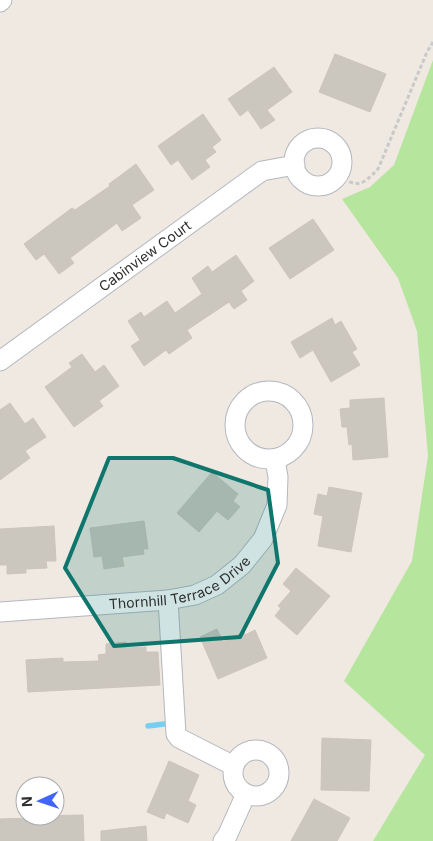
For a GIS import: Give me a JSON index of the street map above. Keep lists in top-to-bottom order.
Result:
{
  "streets": {
    "street": ["Cabinview Court", "Thornhill Terrace Drive"]
  },
  "north": "left"
}
